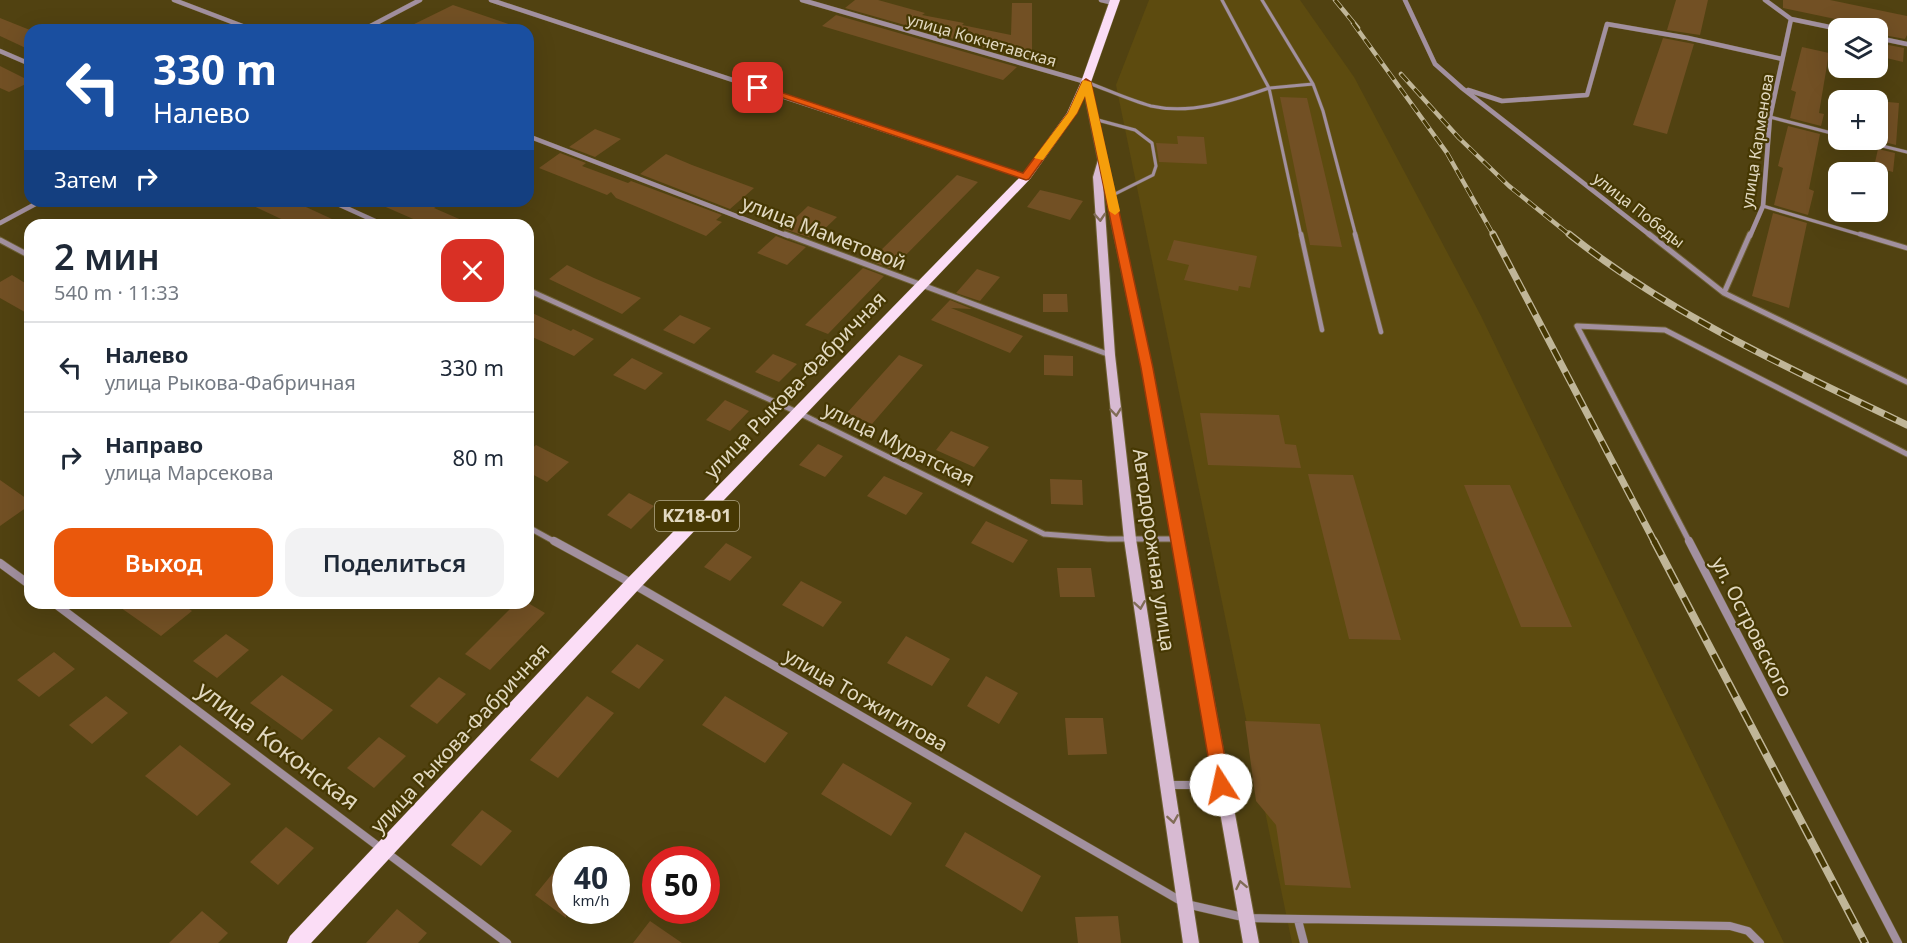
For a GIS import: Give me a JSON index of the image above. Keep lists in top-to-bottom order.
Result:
{
  "streets": {
    "main road": ["улица Рыкова-Фабричная", "KZ18-01", "Автодорожная улица"],
    "street": [
      "улица Кокчетавская",
      "улица Карменова",
      "улица Победы",
      "улица Маметовой",
      "улица Муратская",
      "ул. Островского",
      "улица Тогжигитова",
      "улица Коконская"
    ]
  },
  "crossings": [
    ["улица Кокчетавская", "улица Рыкова-Фабричная"],
    ["улица Кокчетавская", "KZ18-01"],
    ["улица Кокчетавская", "Автодорожная улица"],
    ["улица Карменова", "улица Победы"],
    ["улица Маметовой", "улица Рыкова-Фабричная"],
    ["улица Маметовой", "Автодорожная улица"],
    ["улица Рыкова-Фабричная", "улица Муратская"],
    ["улица Рыкова-Фабричная", "KZ18-01"],
    ["улица Рыкова-Фабричная", "Автодорожная улица"],
    ["улица Рыкова-Фабричная", "улица Тогжигитова"],
    ["улица Рыкова-Фабричная", "улица Коконская"],
    ["улица Муратская", "Автодорожная улица"],
    ["KZ18-01", "Автодорожная улица"],
    ["Автодорожная улица", "улица Тогжигитова"]
  ],
  "page": {
    "map_buttons": ["+", "−"],
    "turn": ["330 m", "Налево"],
    "then": "Затем",
    "heading": ["2 мин", "540 m · 11:33"],
    "list": [
      {
        "name": "Налево",
        "note": "улица Рыкова-Фабричная",
        "value": "330 m"
      },
      {
        "name": "Направо",
        "note": "улица Марсекова",
        "value": "80 m"
      }
    ],
    "buttons": ["Выход", "Поделиться"],
    "speed": "40 km/h",
    "limit": "50"
  }
}
